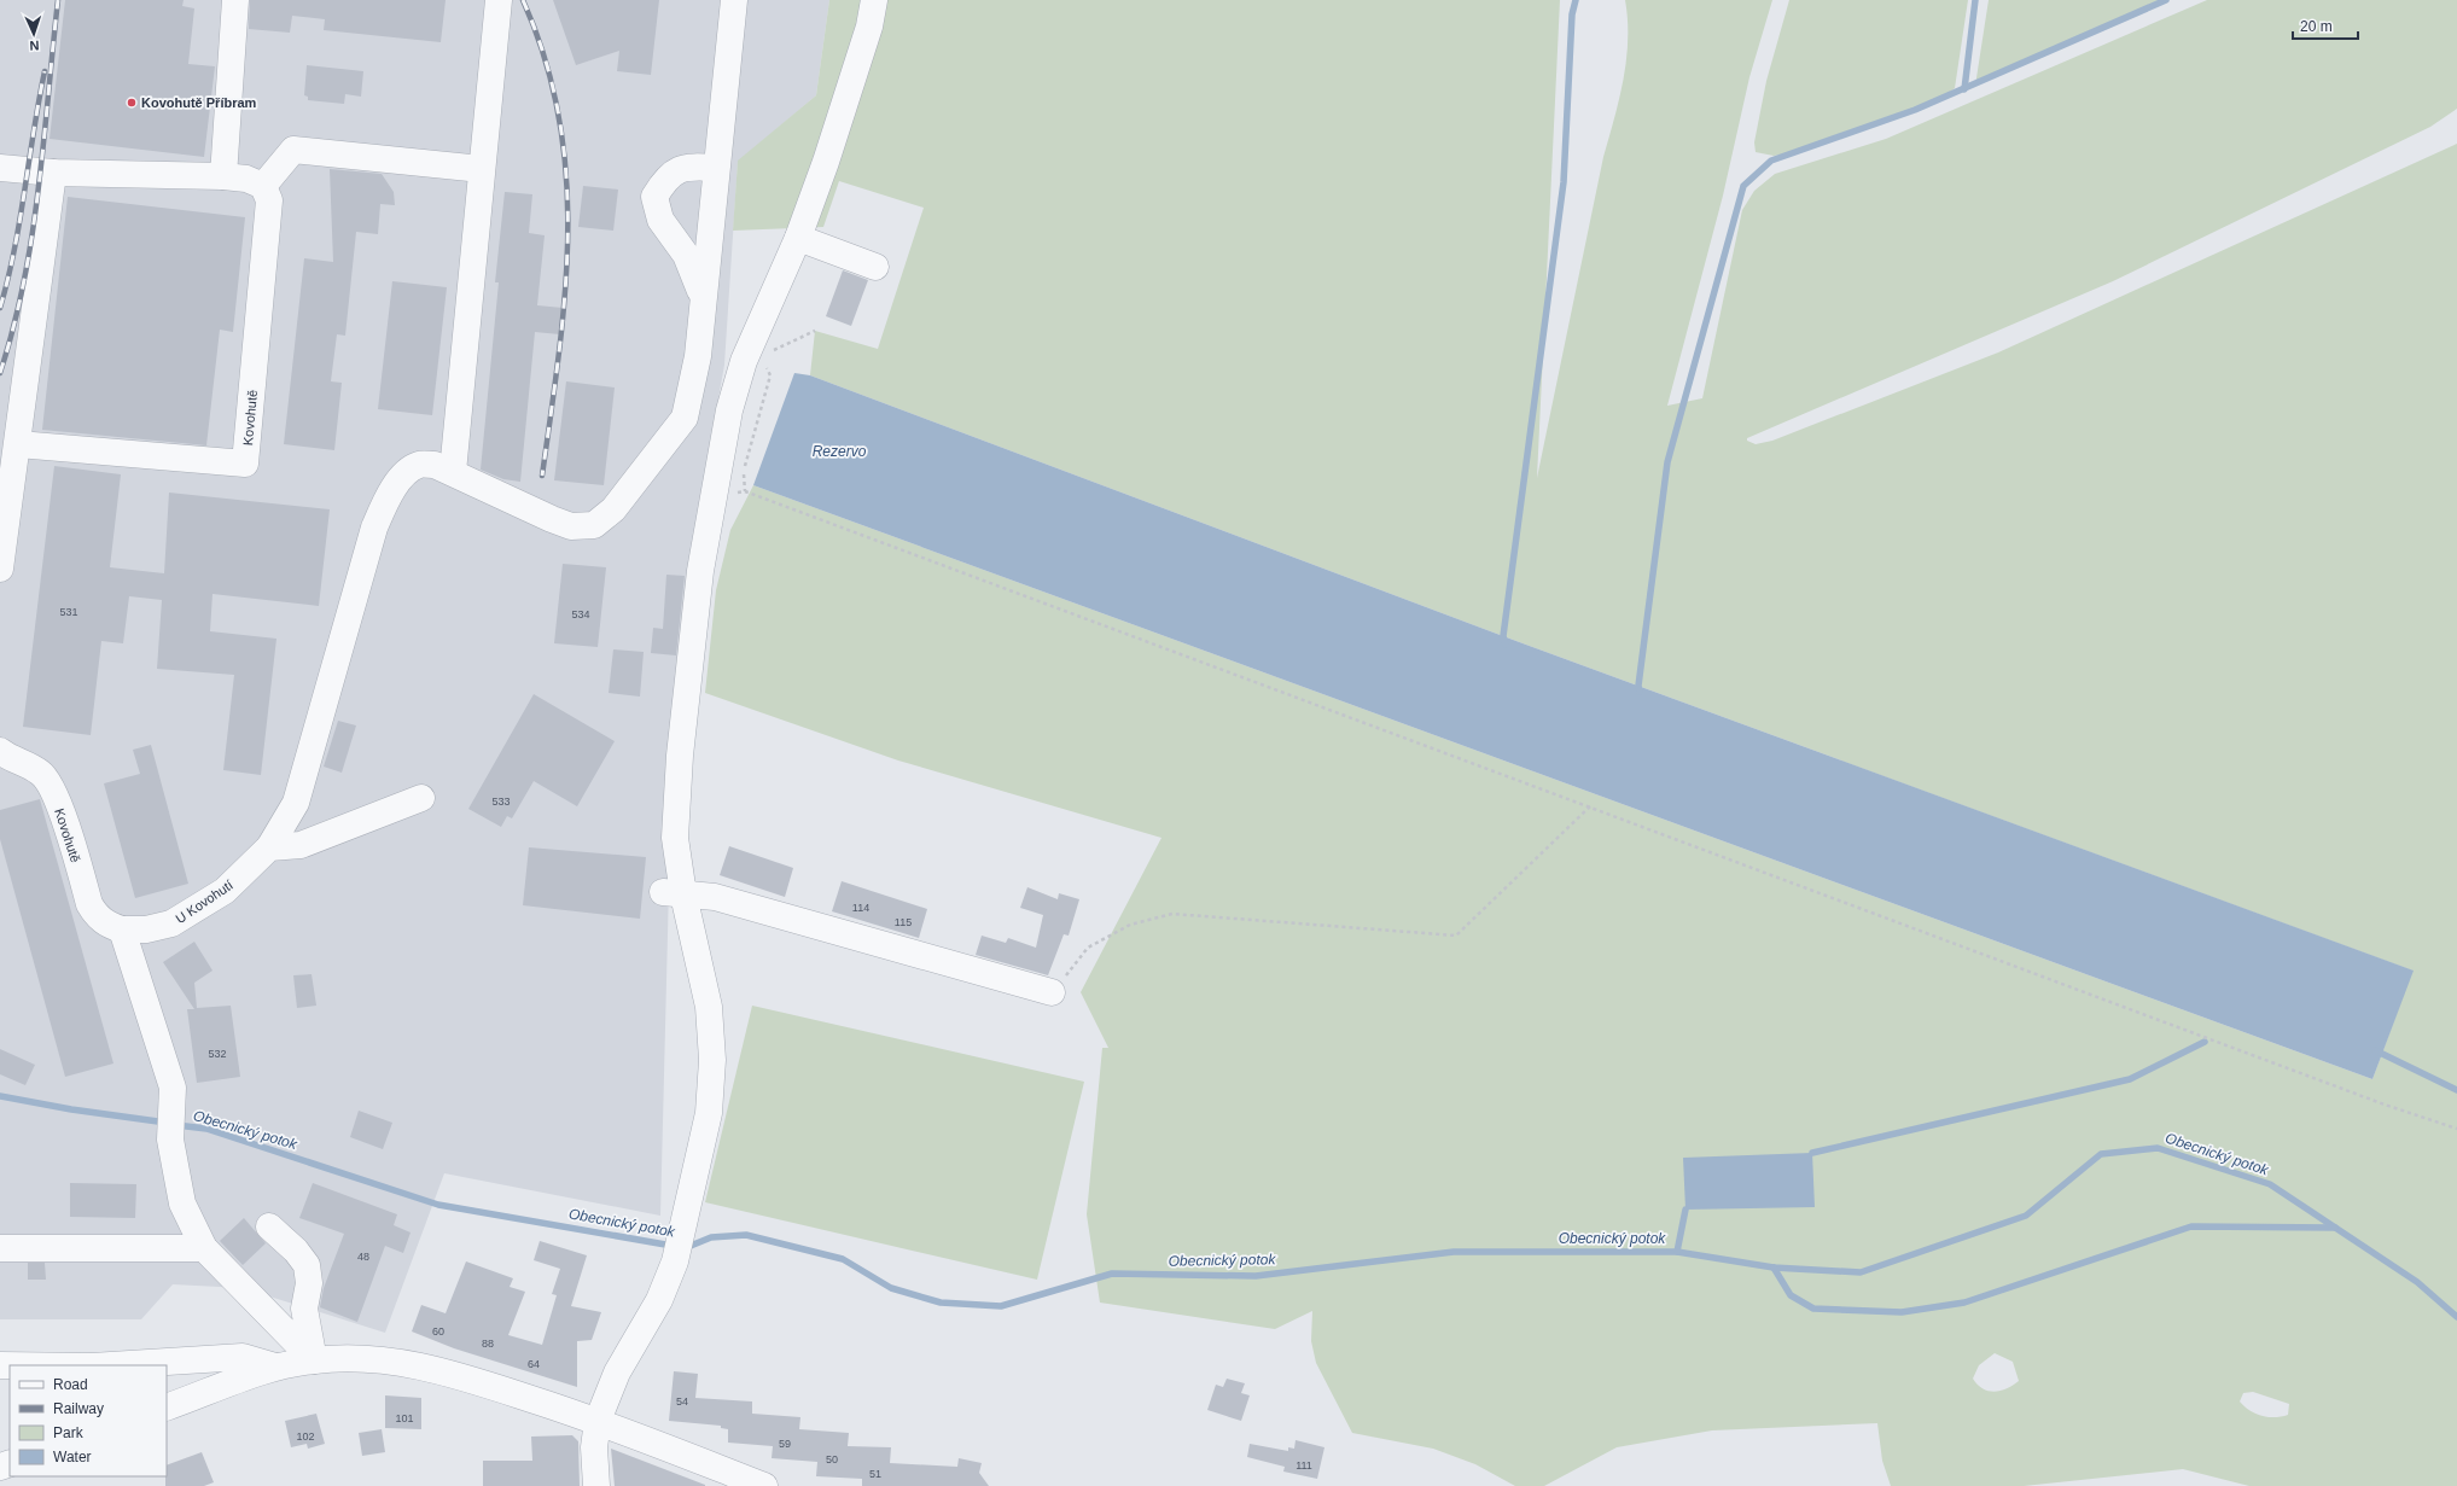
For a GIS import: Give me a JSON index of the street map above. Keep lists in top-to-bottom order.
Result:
{
  "streets": {
    "street": ["Kovohutě", "U Kovohutí"]
  },
  "crossings": [
    ["Kovohutě", "U Kovohutí"]
  ],
  "water": ["Rezervo", "Obecnický potok"],
  "places": ["Kovohutě Příbram"],
  "house_numbers": [
    "531",
    "534",
    "533",
    "114",
    "115",
    "532",
    "48",
    "60",
    "88",
    "64",
    "54",
    "101",
    "102",
    "59",
    "50",
    "111",
    "51"
  ],
  "legend": [
    "Road",
    "Railway",
    "Park",
    "Water"
  ],
  "scale_bar": "20 m",
  "north": "bottom"
}
